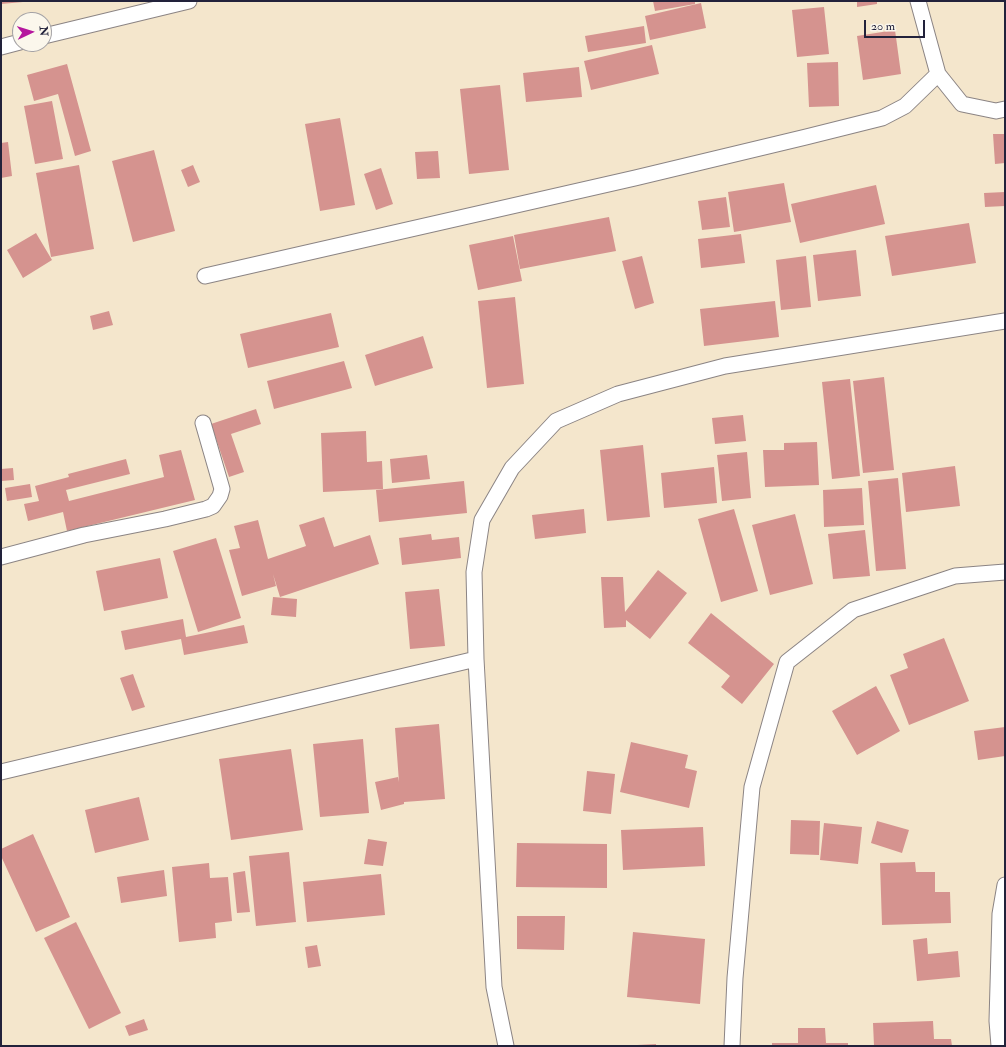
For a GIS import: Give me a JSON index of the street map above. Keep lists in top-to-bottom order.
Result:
{
  "scale_bar": "20 m",
  "north": "right"
}
